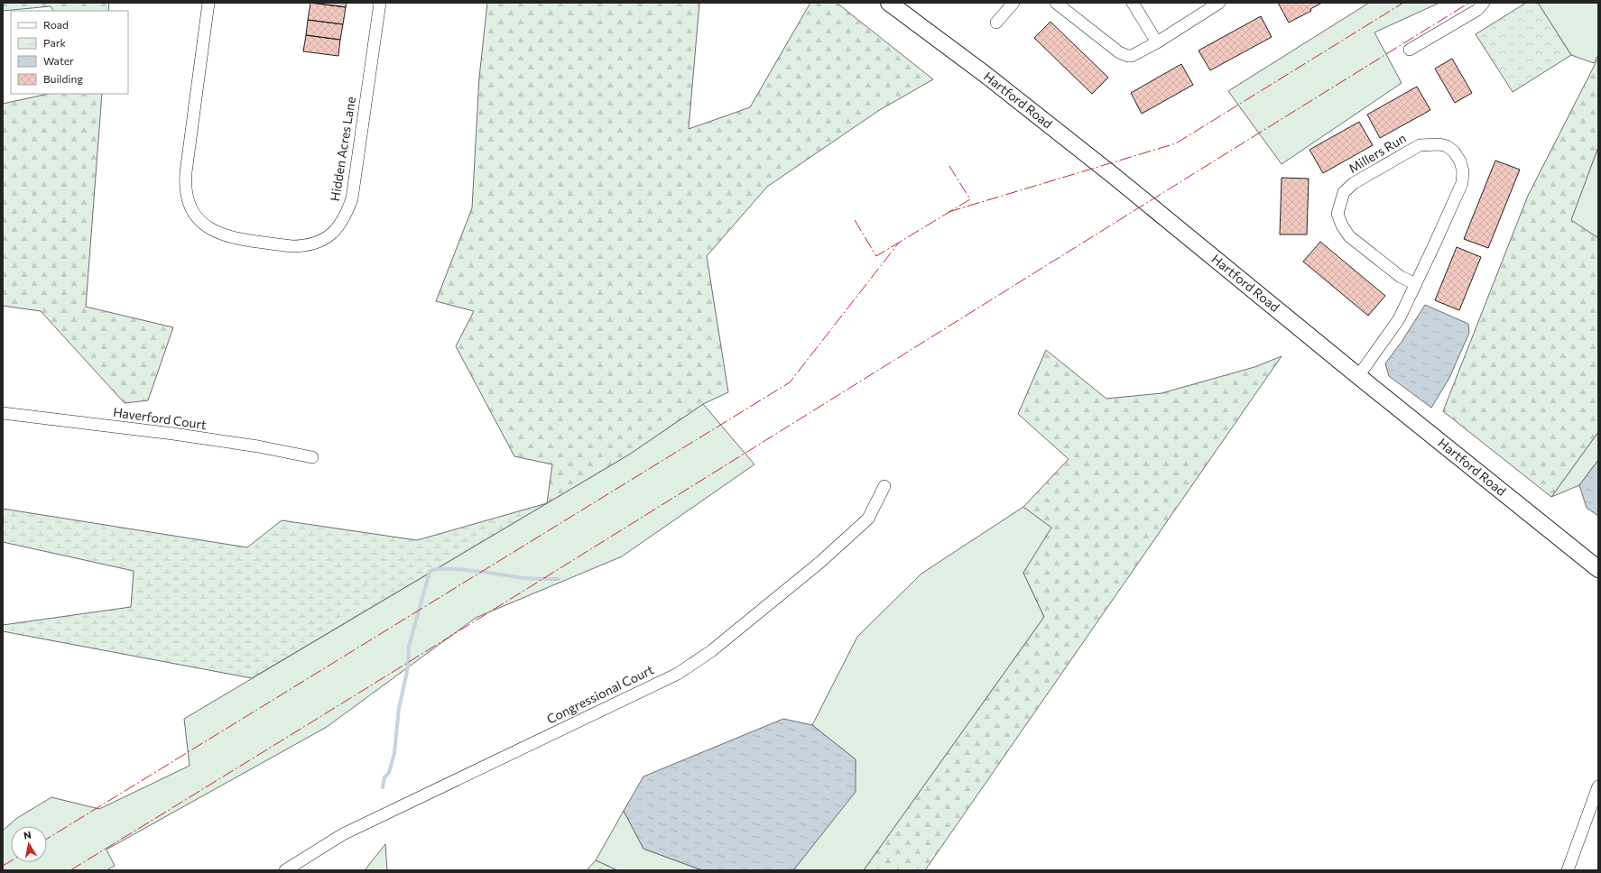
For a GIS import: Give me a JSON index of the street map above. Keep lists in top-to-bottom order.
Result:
{
  "streets": {
    "main road": ["Hartford Road"],
    "street": [
      "Hidden Acres Lane",
      "Millers Run",
      "Haverford Court",
      "Congressional Court"
    ]
  },
  "crossings": [
    ["Hartford Road", "Millers Run"]
  ],
  "legend": [
    "Road",
    "Park",
    "Water",
    "Building"
  ],
  "north": "top"
}
